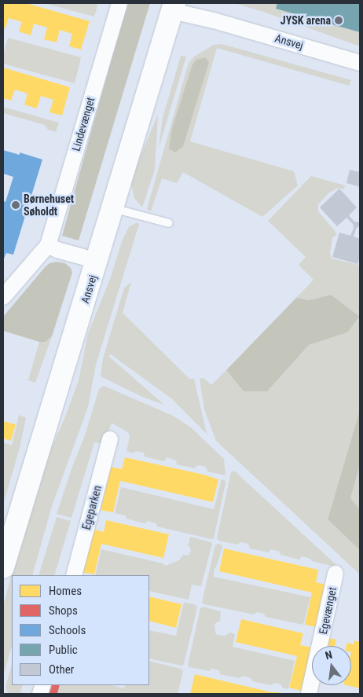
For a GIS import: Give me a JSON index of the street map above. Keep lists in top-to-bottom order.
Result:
{
  "streets": {
    "street": [
      "Ansvej",
      "Lindevænget",
      "Egeparken",
      "Egevænget"
    ]
  },
  "places": ["JYSK arena", "Børnehuset Søholdt"],
  "legend": [
    "Homes",
    "Shops",
    "Schools",
    "Public",
    "Other"
  ],
  "north": "top"
}
